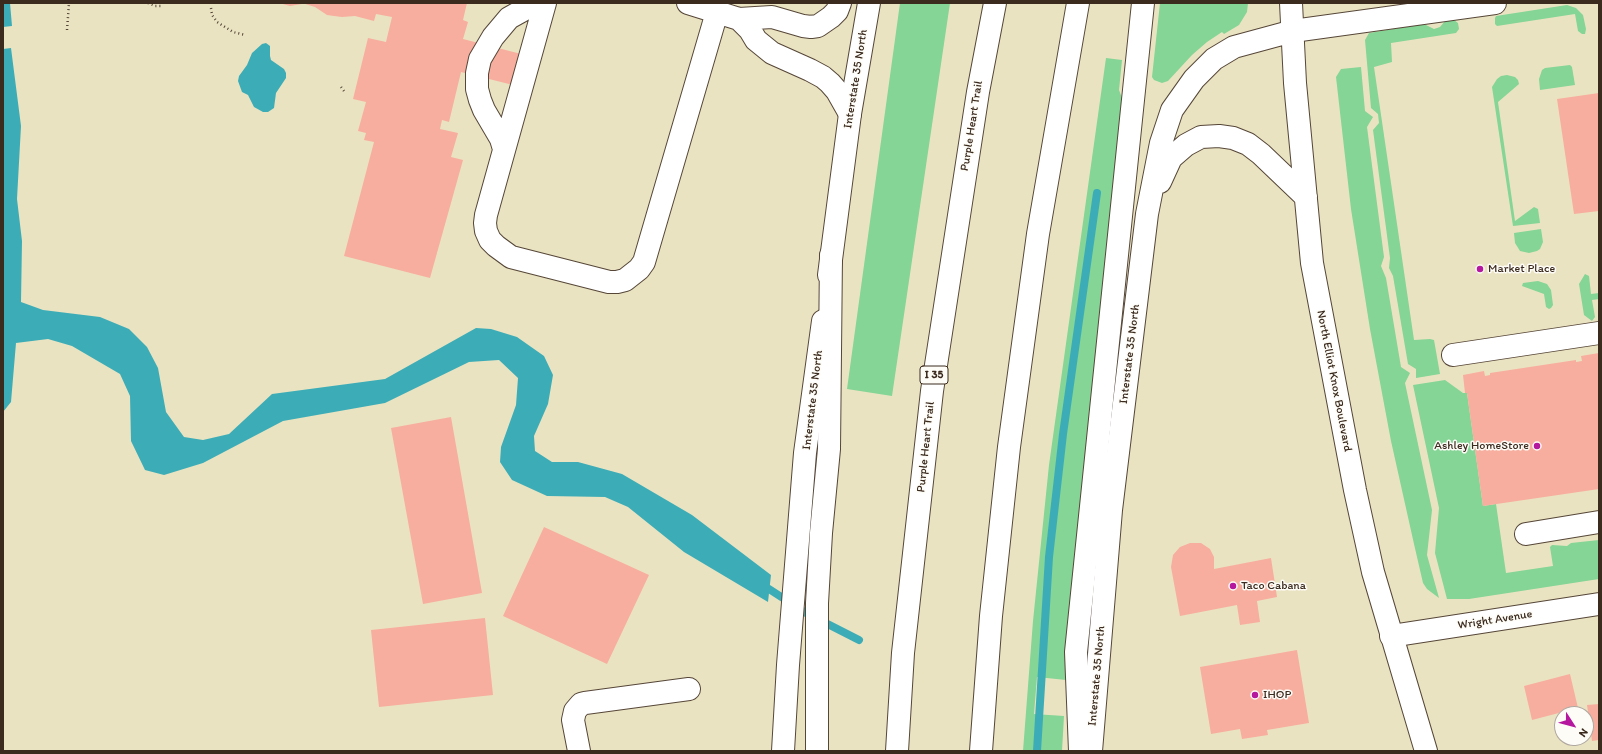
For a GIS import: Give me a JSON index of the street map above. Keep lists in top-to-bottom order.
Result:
{
  "streets": {
    "main road": [
      "Interstate 35 North",
      "Purple Heart Trail",
      "I 35",
      "North Elliot Knox Boulevard",
      "Wright Avenue"
    ]
  },
  "crossings": [
    ["Interstate 35 North", "North Elliot Knox Boulevard"],
    ["North Elliot Knox Boulevard", "Wright Avenue"]
  ],
  "places": [
    "Market Place",
    "Ashley HomeStore",
    "Taco Cabana",
    "IHOP"
  ],
  "north": "bottom right"
}
